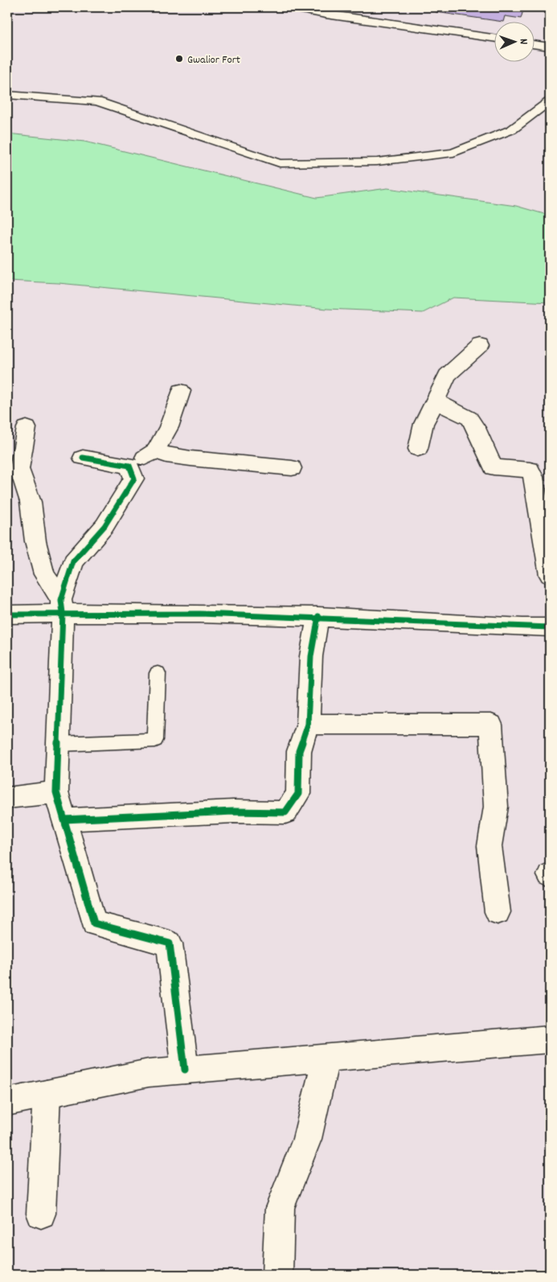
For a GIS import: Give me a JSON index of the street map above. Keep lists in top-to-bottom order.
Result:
{
  "places": ["Gwalior Fort"],
  "north": "right"
}
